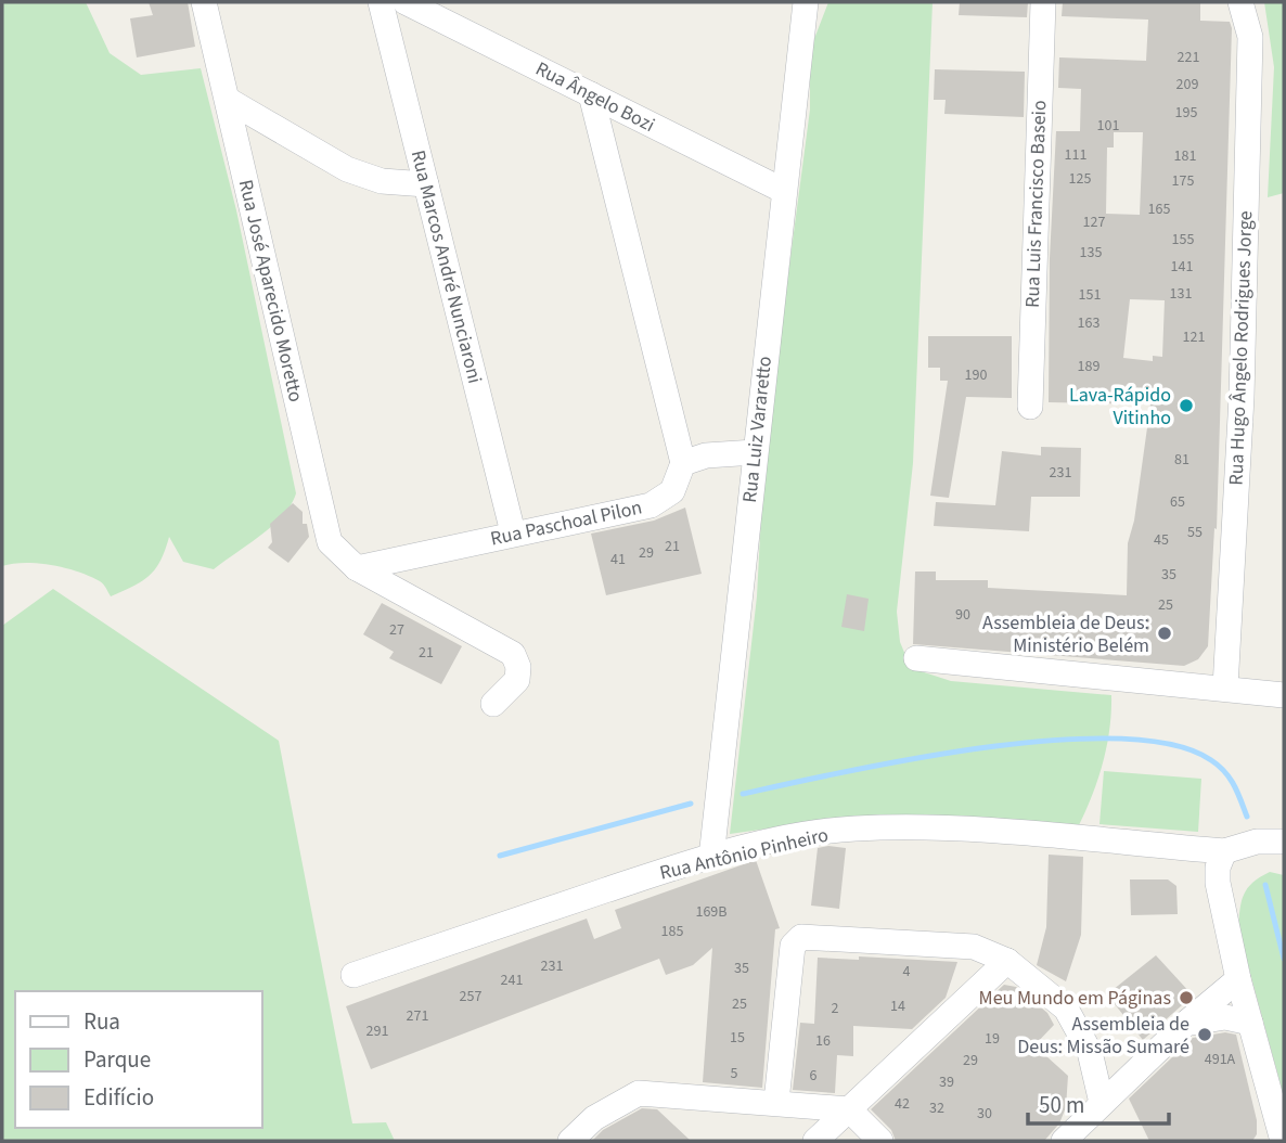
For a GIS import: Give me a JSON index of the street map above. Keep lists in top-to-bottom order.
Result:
{
  "streets": {
    "street": [
      "Rua Ângelo Bozi",
      "Rua Luis Francisco Baseio",
      "Rua Marcos André Nunciaroni",
      "Rua José Aparecido Moretto",
      "Rua Hugo Ângelo Rodrigues Jorge",
      "Rua Luiz Vararetto",
      "Rua Paschoal Pilon",
      "Rua Antônio Pinheiro"
    ]
  },
  "crossings": [
    ["Rua Ângelo Bozi", "Rua Luiz Vararetto"],
    ["Rua Marcos André Nunciaroni", "Rua Paschoal Pilon"],
    ["Rua José Aparecido Moretto", "Rua Paschoal Pilon"],
    ["Rua Luiz Vararetto", "Rua Antônio Pinheiro"]
  ],
  "places": [
    "Lava-Rápido Vitinho",
    "Assembleia de Deus: Ministério Belém",
    "Meu Mundo em Páginas",
    "Assembleia de Deus: Missão Sumaré"
  ],
  "house_numbers": [
    "221",
    "209",
    "195",
    "101",
    "111",
    "181",
    "125",
    "175",
    "165",
    "127",
    "155",
    "135",
    "141",
    "131",
    "151",
    "163",
    "121",
    "189",
    "190",
    "81",
    "231",
    "65",
    "55",
    "45",
    "21",
    "29",
    "41",
    "35",
    "25",
    "90",
    "27",
    "21",
    "169B",
    "185",
    "231",
    "35",
    "4",
    "241",
    "257",
    "25",
    "14",
    "2",
    "271",
    "291",
    "15",
    "19",
    "16",
    "491A",
    "29",
    "5",
    "6",
    "39",
    "42",
    "32",
    "30"
  ],
  "legend": ["Rua", "Parque", "Edifício"],
  "scale_bar": "50 m"
}
